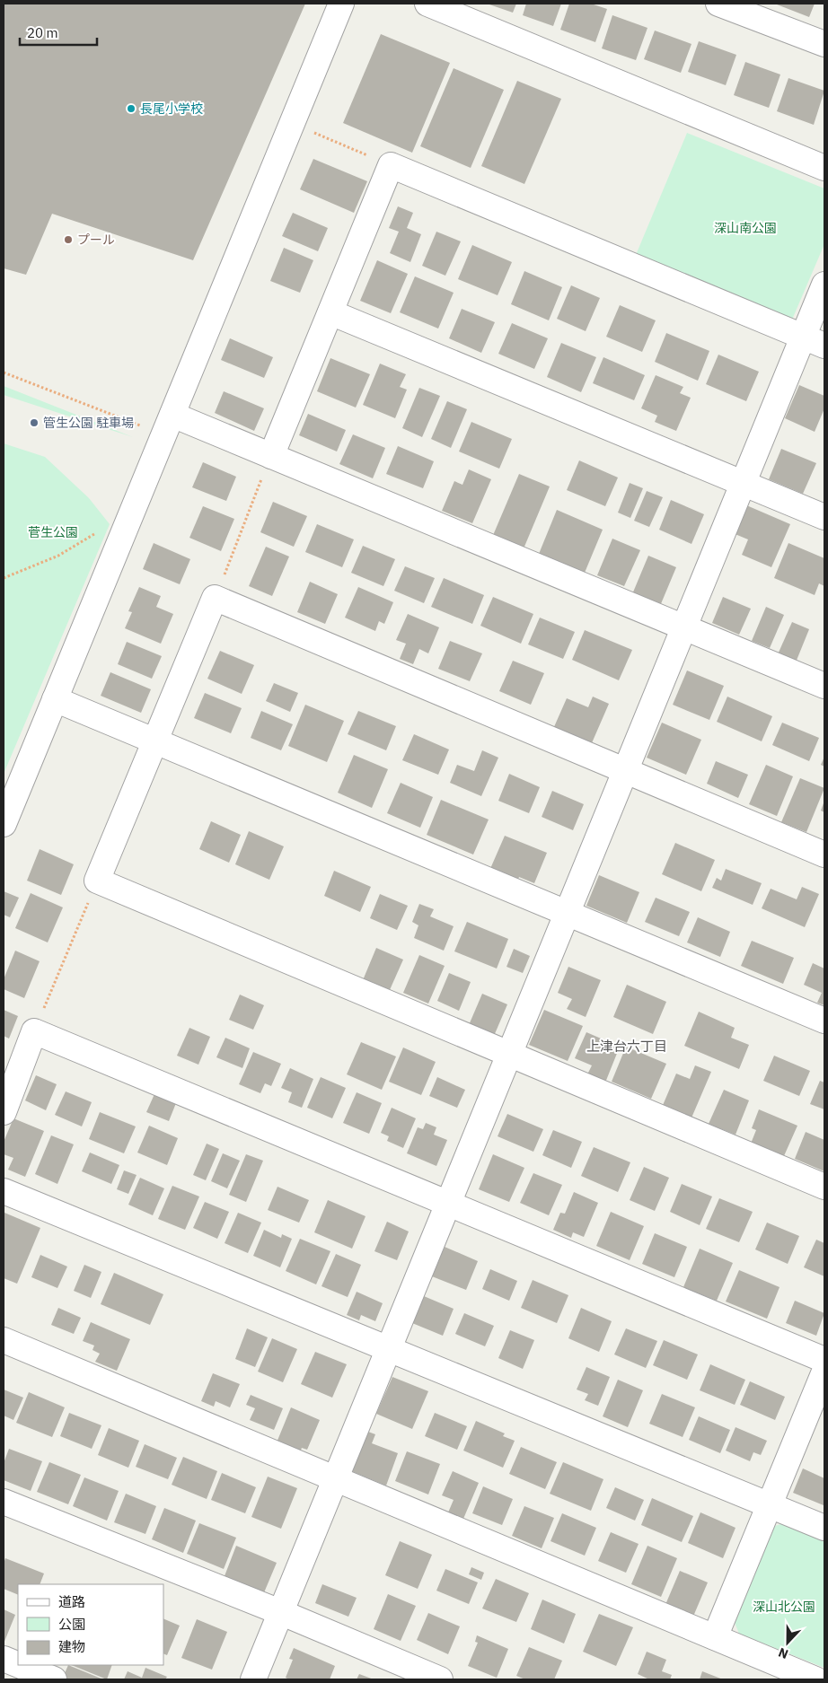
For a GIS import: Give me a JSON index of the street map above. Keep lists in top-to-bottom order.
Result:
{
  "districts": ["上津台六丁目"],
  "parks": ["深山南公園", "菅生公園", "深山北公園"],
  "places": ["長尾小学校", "プール", "管生公園 駐車場"],
  "legend": ["道路", "公園", "建物"],
  "scale_bar": "20 m",
  "north": "bottom"
}
